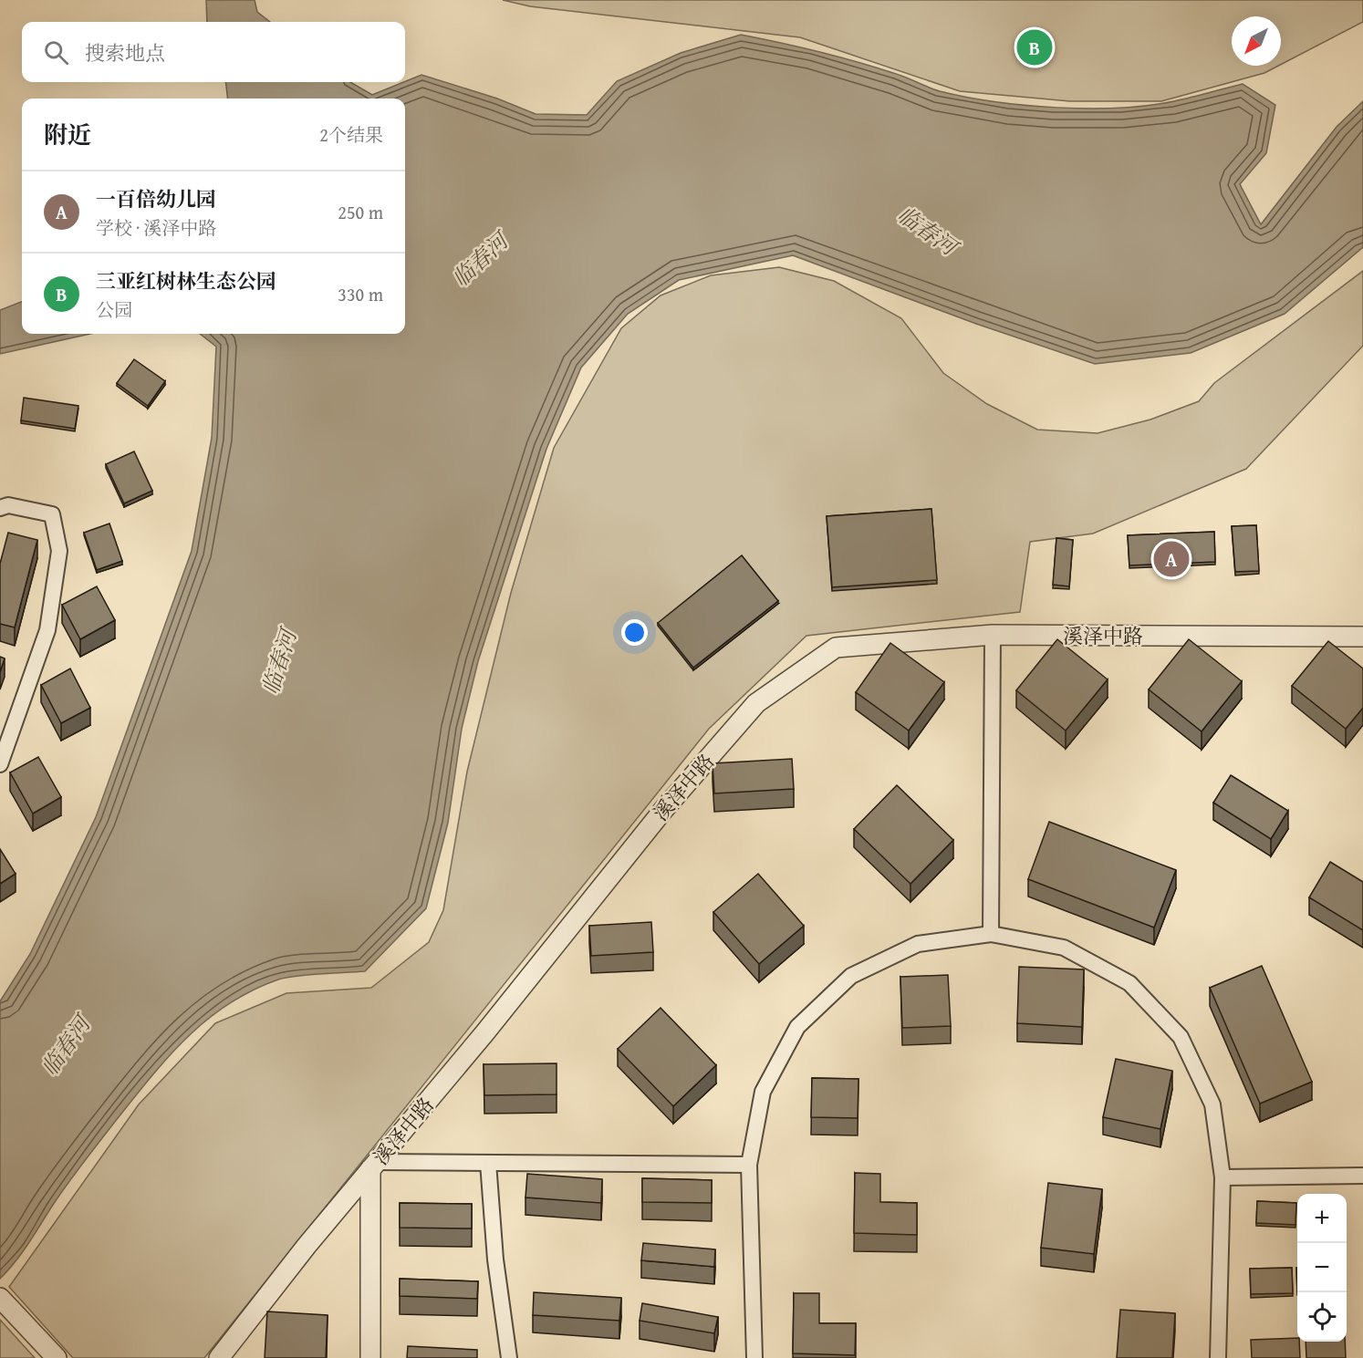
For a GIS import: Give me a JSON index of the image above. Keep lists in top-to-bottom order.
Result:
{
  "streets": {
    "street": ["溪泽中路"]
  },
  "water": ["临春河"],
  "north": "bottom left",
  "page": {
    "search": "搜索地点",
    "pins": ["B", "A"],
    "heading": ["附近", "2个结果"],
    "list": [
      {
        "mark": "A",
        "name": "一百倍幼儿园",
        "note": "学校 · 溪泽中路",
        "value": "250 m"
      },
      {
        "mark": "B",
        "name": "三亚红树林生态公园",
        "note": "公园",
        "value": "330 m"
      }
    ],
    "map_buttons": ["+", "−"]
  }
}
